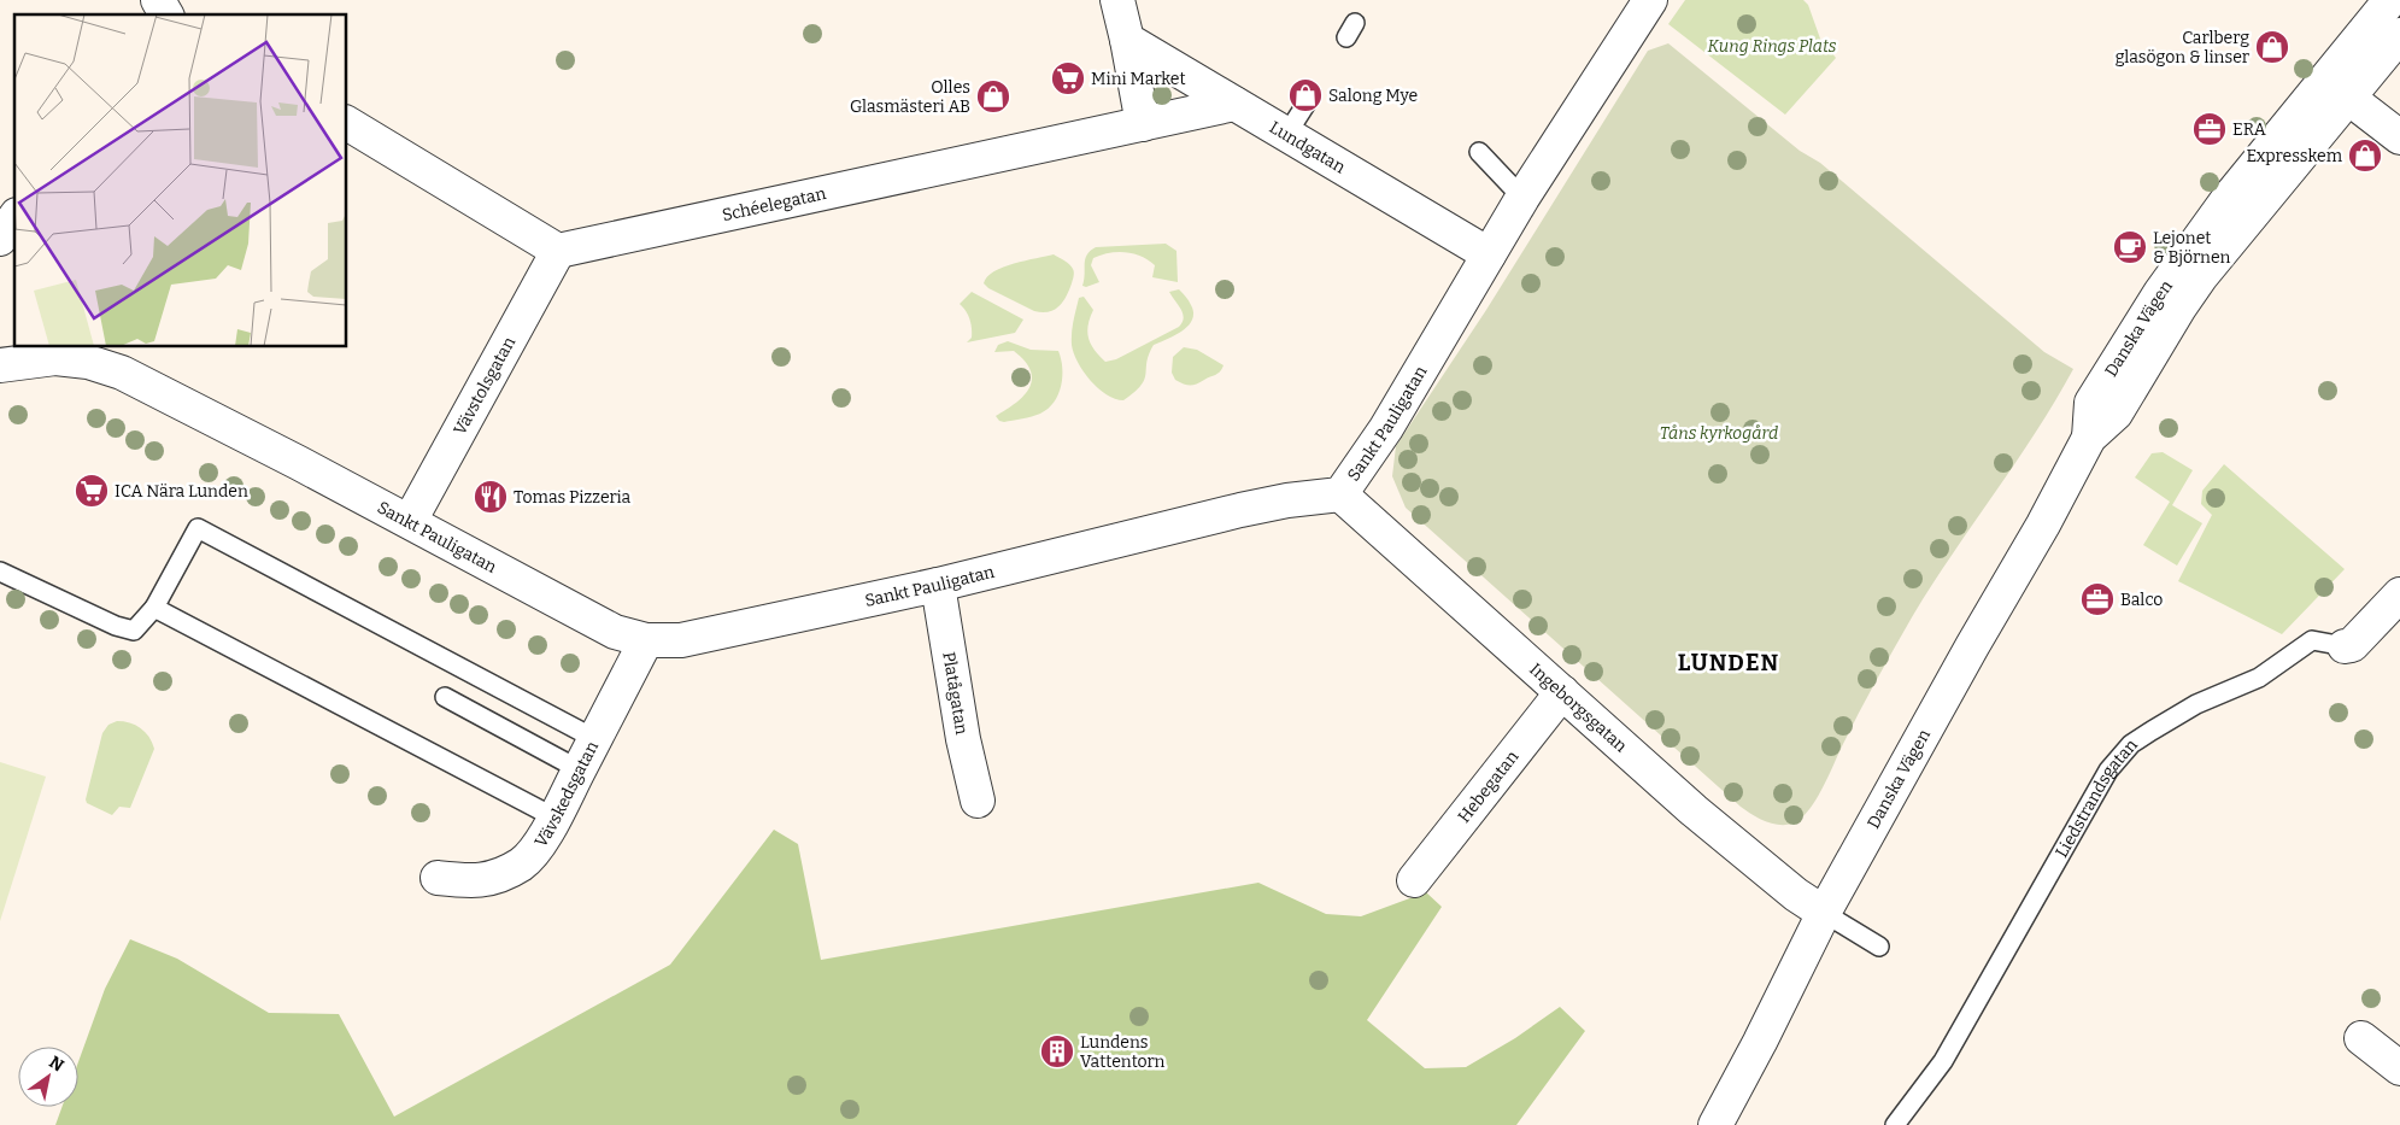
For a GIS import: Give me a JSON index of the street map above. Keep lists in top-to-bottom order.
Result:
{
  "streets": {
    "street": [
      "Lundgatan",
      "Schéelegatan",
      "Danska Vägen",
      "Vävstolsgatan",
      "Sankt Pauligatan",
      "Platågatan",
      "Ingeborgsgatan",
      "Hebegatan",
      "Vävskedsgatan",
      "Liedstrandsgatan"
    ]
  },
  "crossings": [
    ["Lundgatan", "Schéelegatan"],
    ["Lundgatan", "Sankt Pauligatan"],
    ["Schéelegatan", "Vävstolsgatan"],
    ["Danska Vägen", "Ingeborgsgatan"],
    ["Vävstolsgatan", "Sankt Pauligatan"],
    ["Sankt Pauligatan", "Platågatan"],
    ["Sankt Pauligatan", "Ingeborgsgatan"],
    ["Sankt Pauligatan", "Vävskedsgatan"],
    ["Ingeborgsgatan", "Hebegatan"]
  ],
  "districts": ["LUNDEN"],
  "parks": ["Kung Rings Plats", "Tåns kyrkogård"],
  "places": {
    "shop": [
      "Carlberg glasögon & linser",
      "Salong Mye",
      "Olles Glasmästeri AB",
      "Expresskem"
    ],
    "supermarket": ["Mini Market", "ICA Nära Lunden"],
    "office": ["ERA", "Balco"],
    "cafe": ["Lejonet & Björnen"],
    "restaurant": ["Tomas Pizzeria"],
    "building": ["Lundens Vattentorn"]
  },
  "north": "top right"
}
